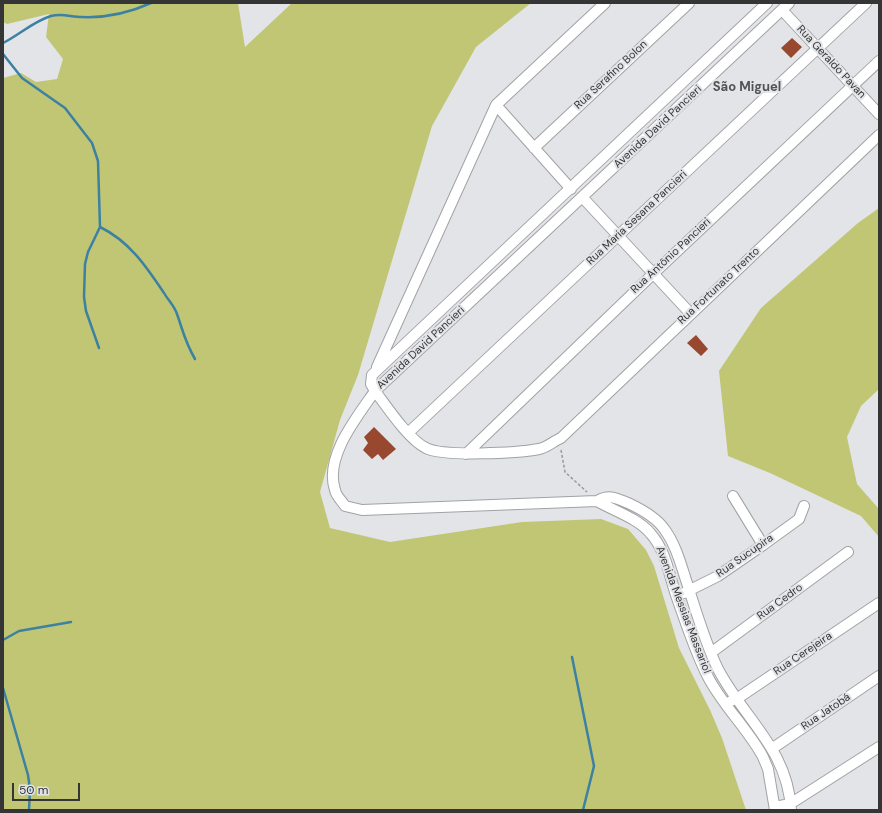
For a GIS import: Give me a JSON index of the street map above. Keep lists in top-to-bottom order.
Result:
{
  "streets": {
    "street": [
      "Rua Geraldo Pavan",
      "Rua Serafino Bolon",
      "Avenida David Pancieri",
      "Rua Maria Sesana Pancieri",
      "Rua Antônio Pancieri",
      "Rua Fortunato Trento",
      "Rua Sucupira",
      "Rua Cedro",
      "Avenida Messias Massariol",
      "Rua Cerejeira",
      "Rua Jatobá"
    ]
  },
  "crossings": [
    ["Rua Geraldo Pavan", "Avenida David Pancieri"],
    ["Rua Geraldo Pavan", "Rua Maria Sesana Pancieri"],
    ["Rua Geraldo Pavan", "Rua Antônio Pancieri"],
    ["Avenida David Pancieri", "Rua Fortunato Trento"],
    ["Rua Maria Sesana Pancieri", "Rua Fortunato Trento"],
    ["Rua Antônio Pancieri", "Rua Fortunato Trento"],
    ["Rua Sucupira", "Avenida Messias Massariol"],
    ["Rua Cedro", "Avenida Messias Massariol"],
    ["Avenida Messias Massariol", "Rua Cerejeira"],
    ["Avenida Messias Massariol", "Rua Jatobá"]
  ],
  "districts": ["São Miguel"],
  "scale_bar": "50 m"
}
